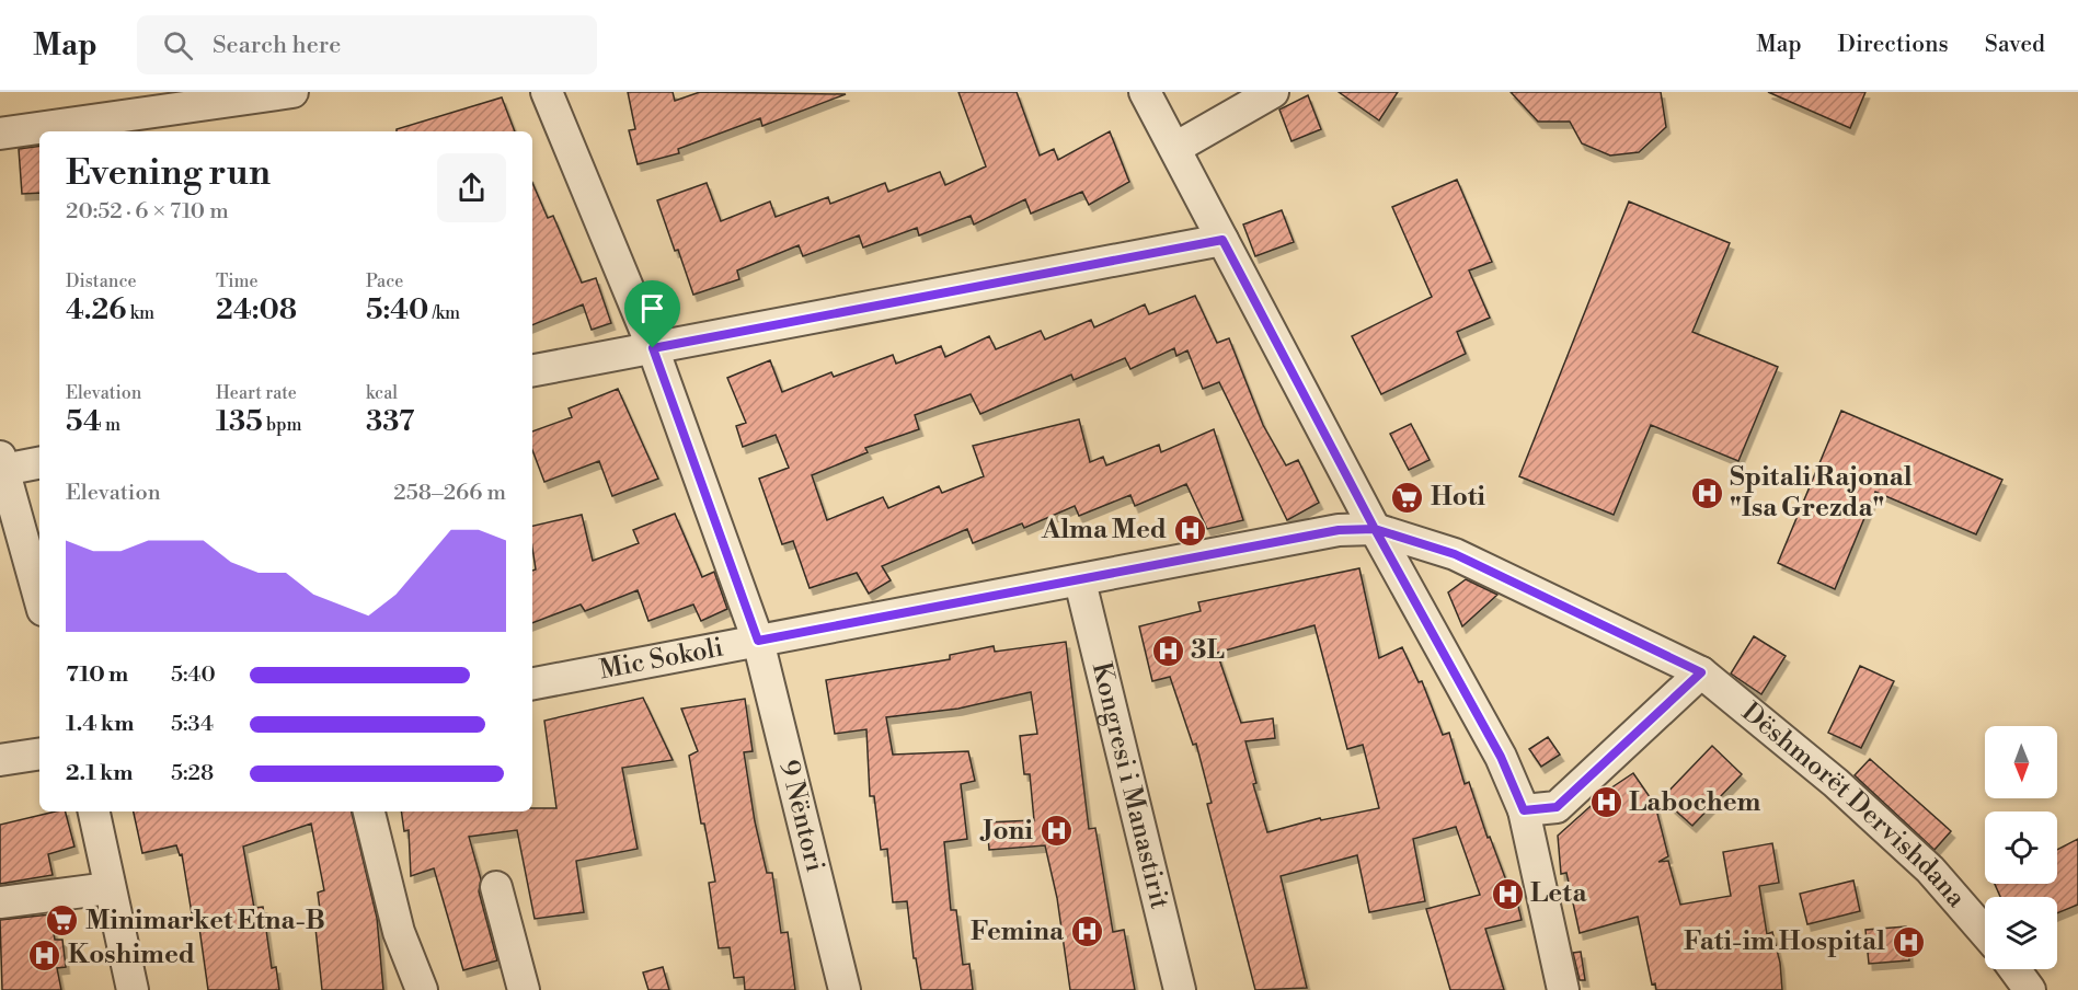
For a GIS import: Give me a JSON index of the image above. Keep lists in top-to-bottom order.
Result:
{
  "streets": {
    "street": [
      "Mic Sokoli",
      "Kongresi i Manastirit",
      "Dëshmorët Dervishdana",
      "9 Nëntori"
    ]
  },
  "crossings": [
    ["Mic Sokoli", "Kongresi i Manastirit"],
    ["Mic Sokoli", "Dëshmorët Dervishdana"],
    ["Mic Sokoli", "9 Nëntori"]
  ],
  "places": {
    "hospital": [
      "Spitali Rajonal \"Isa Grezda\"",
      "Alma Med",
      "3L",
      "Labochem",
      "Joni",
      "Leta",
      "Femina",
      "Fati-im Hospital",
      "Koshimed"
    ],
    "supermarket": ["Hoti", "Minimarket Etna-B"]
  },
  "north": "bottom",
  "page": {
    "header": "Map",
    "search": "Search here",
    "nav": ["Map", "Directions", "Saved"],
    "heading": ["Evening run", "20:52 · 6 × 710 m"],
    "stats": [
      ["Distance", "4.26 km"],
      ["Time", "24:08"],
      ["Pace", "5:40 /km"],
      ["Elevation", "54 m"],
      ["Heart rate", "135 bpm"],
      ["kcal", "337"]
    ],
    "chart": ["Elevation", "258–266 m"],
    "list": [
      {
        "name": "710 m",
        "note": "5:40"
      },
      {
        "name": "1.4 km",
        "note": "5:34"
      },
      {
        "name": "2.1 km",
        "note": "5:28"
      }
    ]
  }
}
